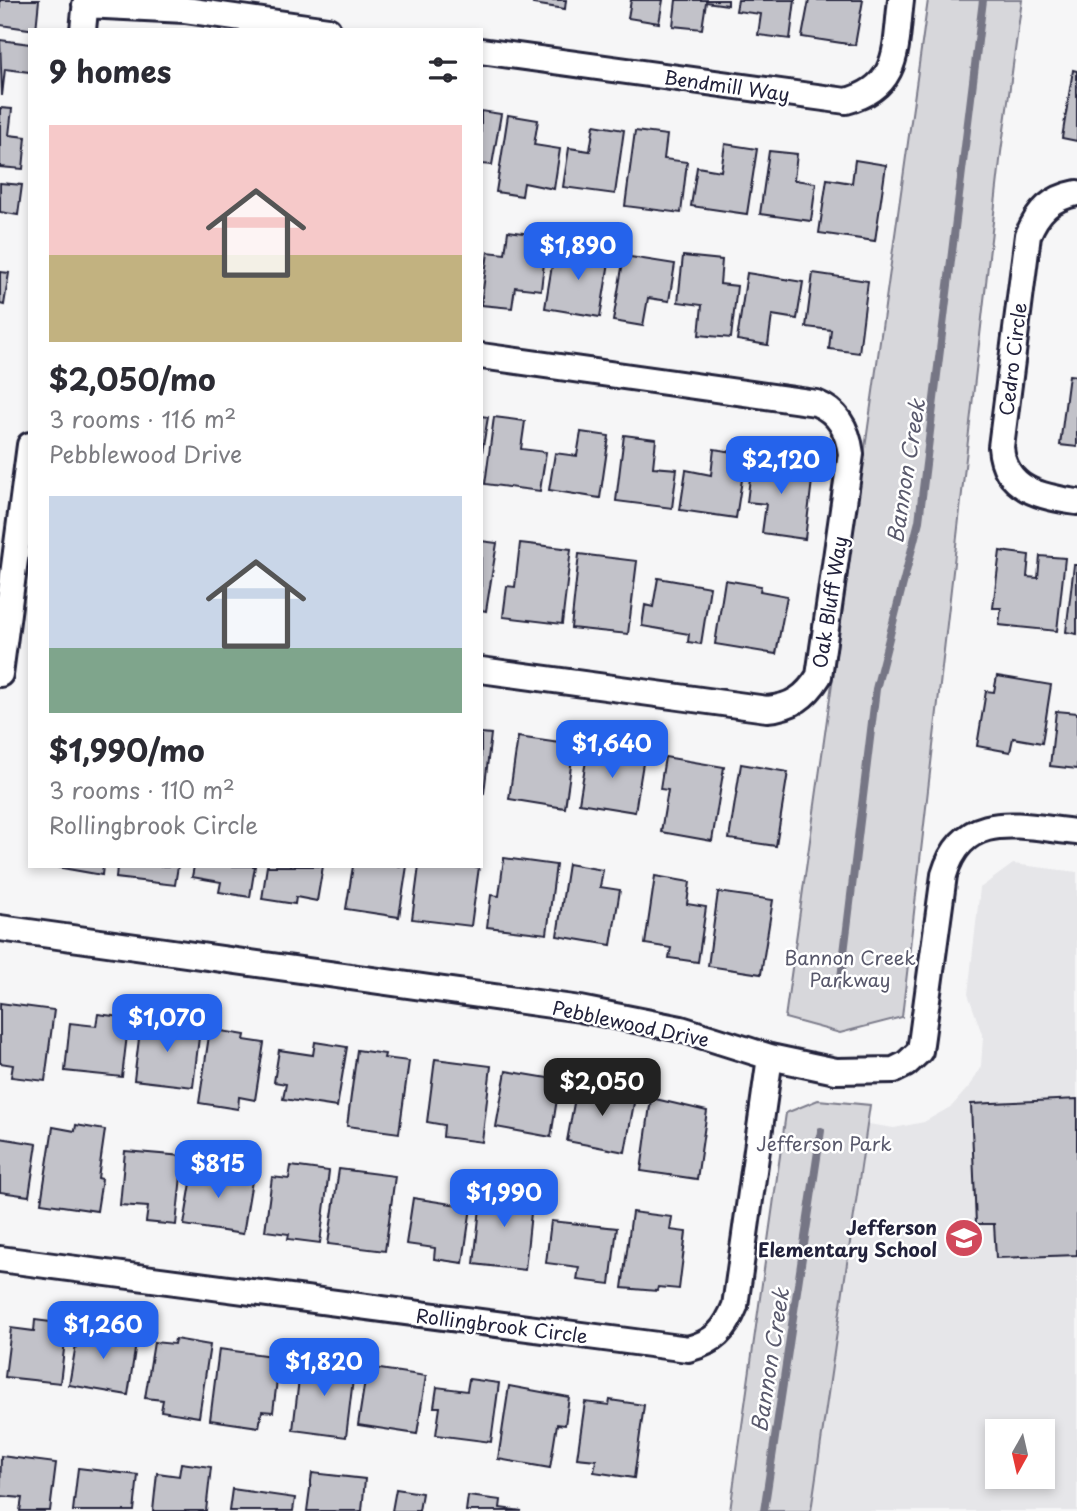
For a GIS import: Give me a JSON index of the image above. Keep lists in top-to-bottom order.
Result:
{
  "streets": {
    "street": [
      "Bendmill Way",
      "Cedro Circle",
      "Oak Bluff Way",
      "Pebblewood Drive",
      "Rollingbrook Circle"
    ]
  },
  "crossings": [
    ["Pebblewood Drive", "Rollingbrook Circle"]
  ],
  "water": ["Bannon Creek"],
  "parks": ["Bannon Creek Parkway", "Jefferson Park"],
  "places": {
    "school or university": ["Jefferson Elementary School"]
  },
  "north": "bottom",
  "page": {
    "heading": "9 homes",
    "list": [
      {
        "name": "$2,050/mo",
        "note": "3 rooms · 116 m² · Pebblewood Drive"
      },
      {
        "name": "$1,990/mo",
        "note": "3 rooms · 110 m² · Rollingbrook Circle"
      }
    ],
    "price": [
      "$1,890",
      "$2,120",
      "$1,640",
      "$1,070",
      "$2,050",
      "$815",
      "$1,990",
      "$1,260",
      "$1,820"
    ]
  }
}
